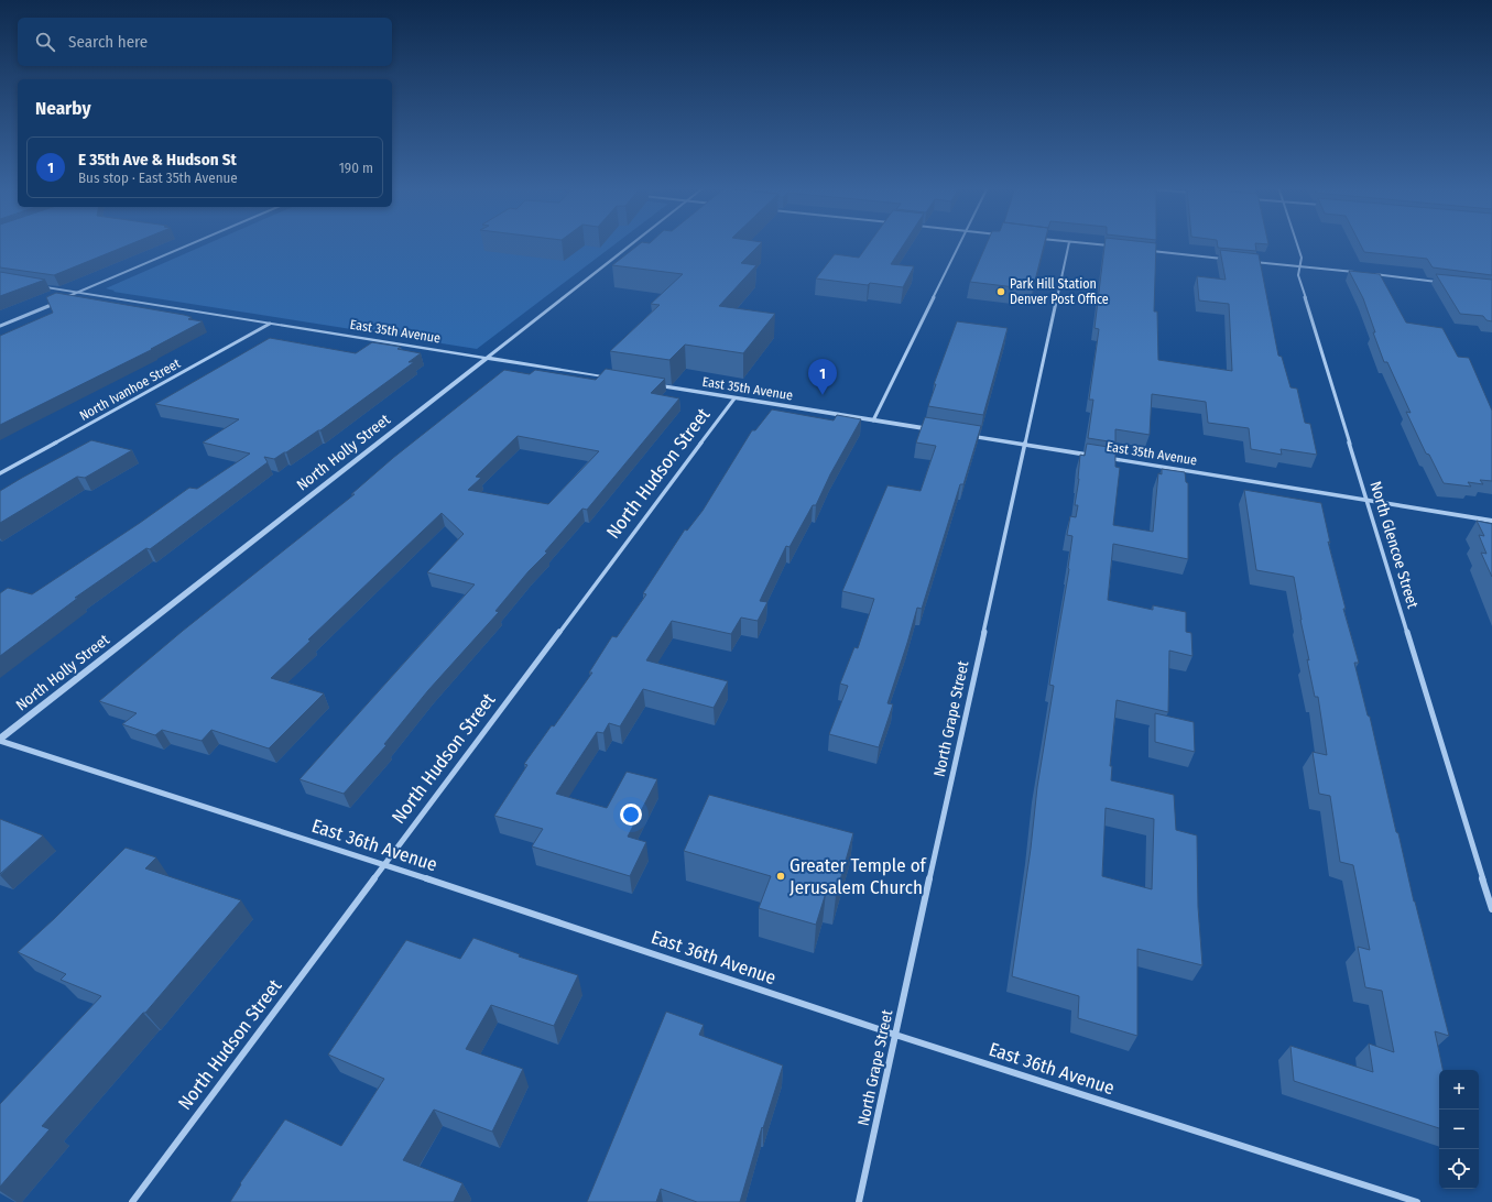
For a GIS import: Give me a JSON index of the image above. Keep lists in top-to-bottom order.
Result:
{
  "streets": {
    "street": [
      "East 35th Avenue",
      "North Ivanhoe Street",
      "North Holly Street",
      "North Hudson Street",
      "North Glencoe Street",
      "North Grape Street",
      "East 36th Avenue"
    ]
  },
  "crossings": [
    ["East 35th Avenue", "North Ivanhoe Street"],
    ["East 35th Avenue", "North Holly Street"],
    ["East 35th Avenue", "North Hudson Street"],
    ["East 35th Avenue", "North Glencoe Street"],
    ["East 35th Avenue", "North Grape Street"],
    ["North Holly Street", "East 36th Avenue"],
    ["North Hudson Street", "East 36th Avenue"],
    ["North Grape Street", "East 36th Avenue"]
  ],
  "places": ["Park Hill Station Denver Post Office", "Greater Temple of Jerusalem Church"],
  "page": {
    "search": "Search here",
    "heading": "Nearby",
    "list": [
      {
        "mark": "1",
        "name": "E 35th Ave & Hudson St",
        "note": "Bus stop · East 35th Avenue",
        "value": "190 m"
      }
    ],
    "pins": "1",
    "map_buttons": ["+", "−"]
  }
}
